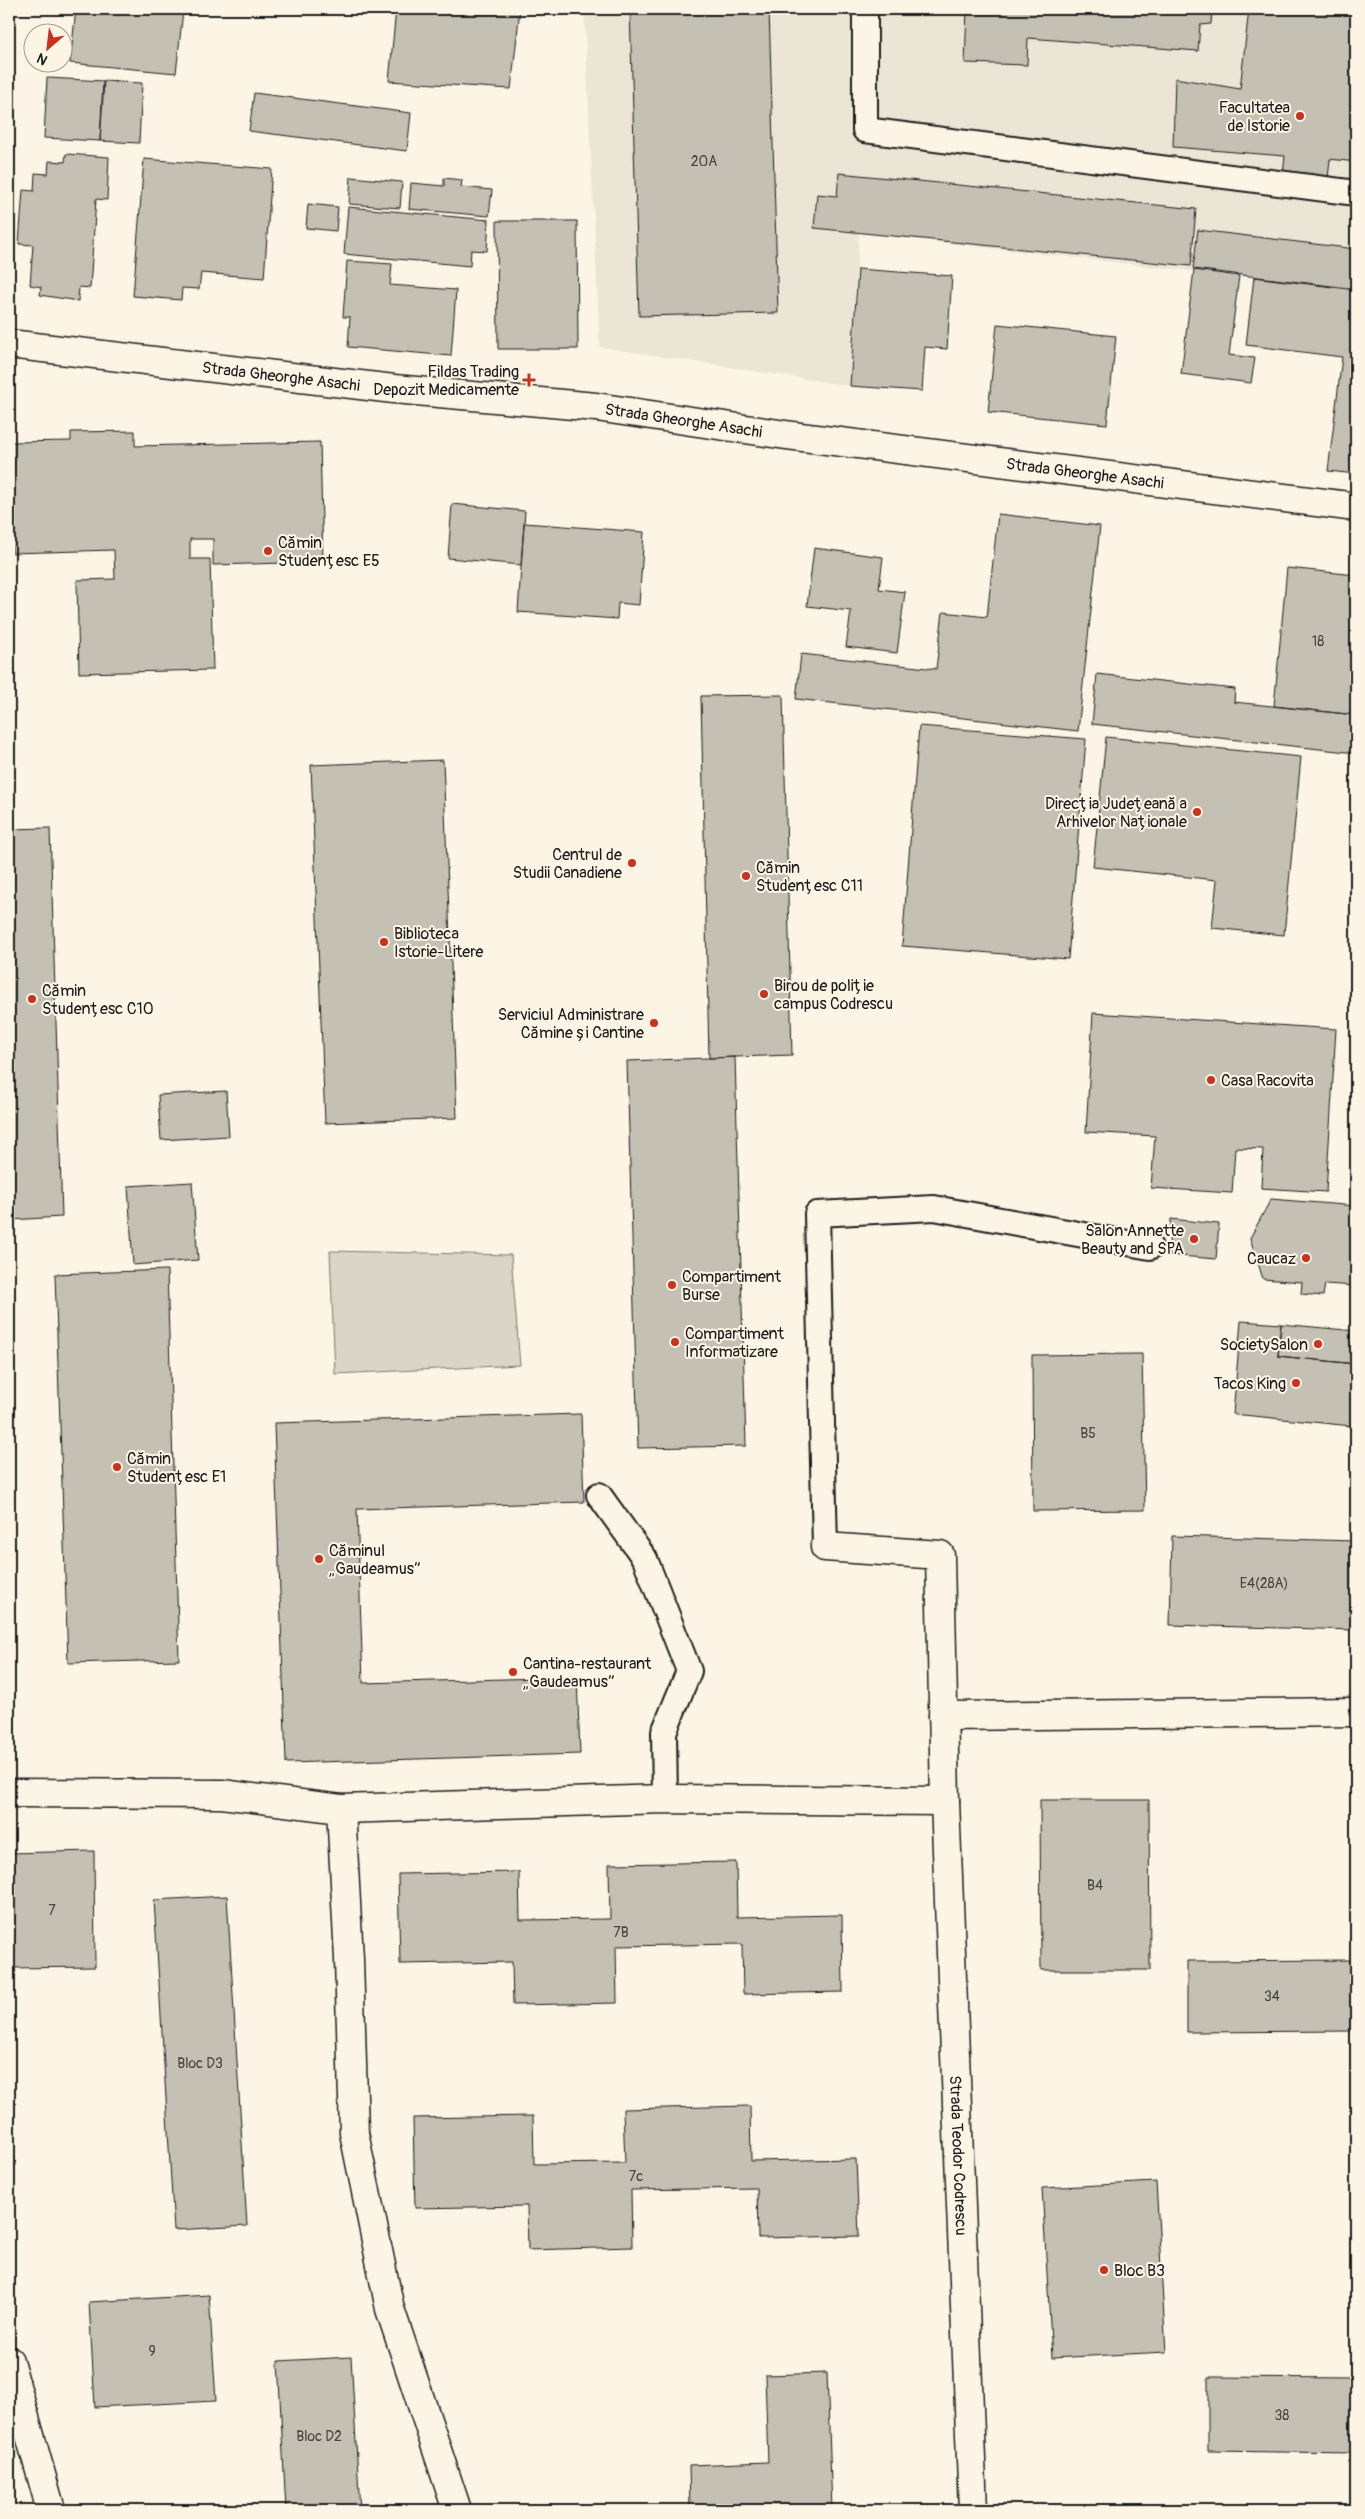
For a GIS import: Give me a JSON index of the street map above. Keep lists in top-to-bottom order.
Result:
{
  "streets": {
    "street": ["Strada Gheorghe Asachi", "Strada Teodor Codrescu"]
  },
  "places": {
    "other": [
      "Facultatea de Istorie",
      "Cămin Studențesc E5",
      "Direcția Județeană a Arhivelor Naționale",
      "Centrul de Studii Canadiene",
      "Cămin Studențesc C11",
      "Biblioteca Istorie-Litere",
      "Birou de poliție campus Codrescu",
      "Cămin Studențesc C10",
      "Serviciul Administrare Cămine și Cantine",
      "Casa Racovita",
      "Salon Annette Beauty and SPA",
      "Caucaz",
      "Compartiment Burse",
      "Compartiment Informatizare",
      "SocietySalon",
      "Tacos King",
      "Cămin Studențesc E1",
      "Căminul „Gaudeamus”",
      "Cantina-restaurant „Gaudeamus”",
      "Bloc B3"
    ],
    "health": ["Fildas Trading Depozit Medicamente"]
  },
  "house_numbers": [
    "20A",
    "18",
    "B5",
    "E4(28A)",
    "B4",
    "7",
    "7B",
    "34",
    "Bloc D3",
    "7c",
    "9",
    "38",
    "Bloc D2"
  ],
  "north": "bottom left"
}
